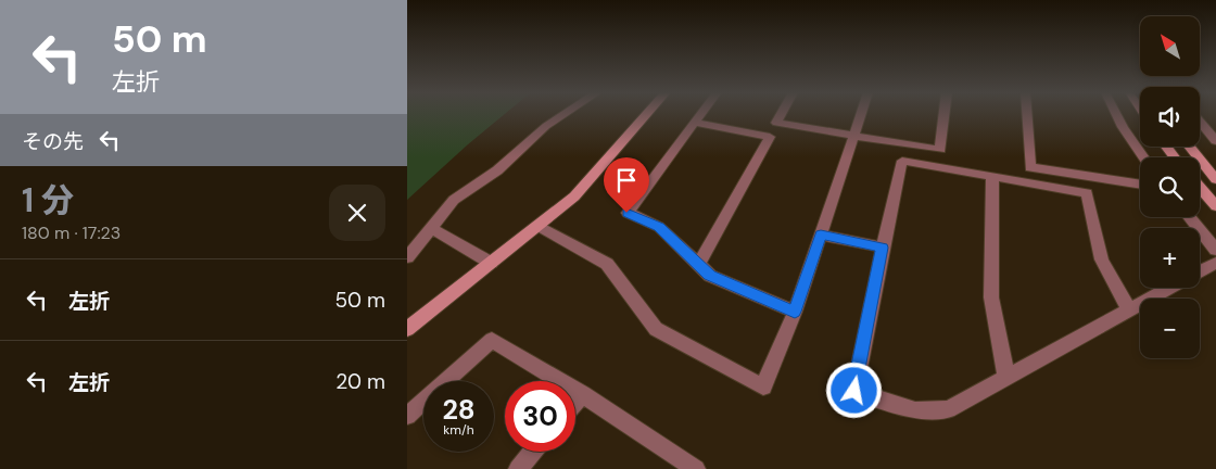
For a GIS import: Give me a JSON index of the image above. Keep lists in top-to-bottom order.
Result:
{
  "north": "top left",
  "page": {
    "turn": ["50 m", "左折"],
    "map_buttons": ["+", "−"],
    "then": "その先",
    "heading": ["1 分", "180 m · 17:23"],
    "list": [
      {
        "name": "左折",
        "value": "50 m"
      },
      {
        "name": "左折",
        "value": "20 m"
      }
    ],
    "speed": "28 km/h",
    "limit": "30"
  }
}
